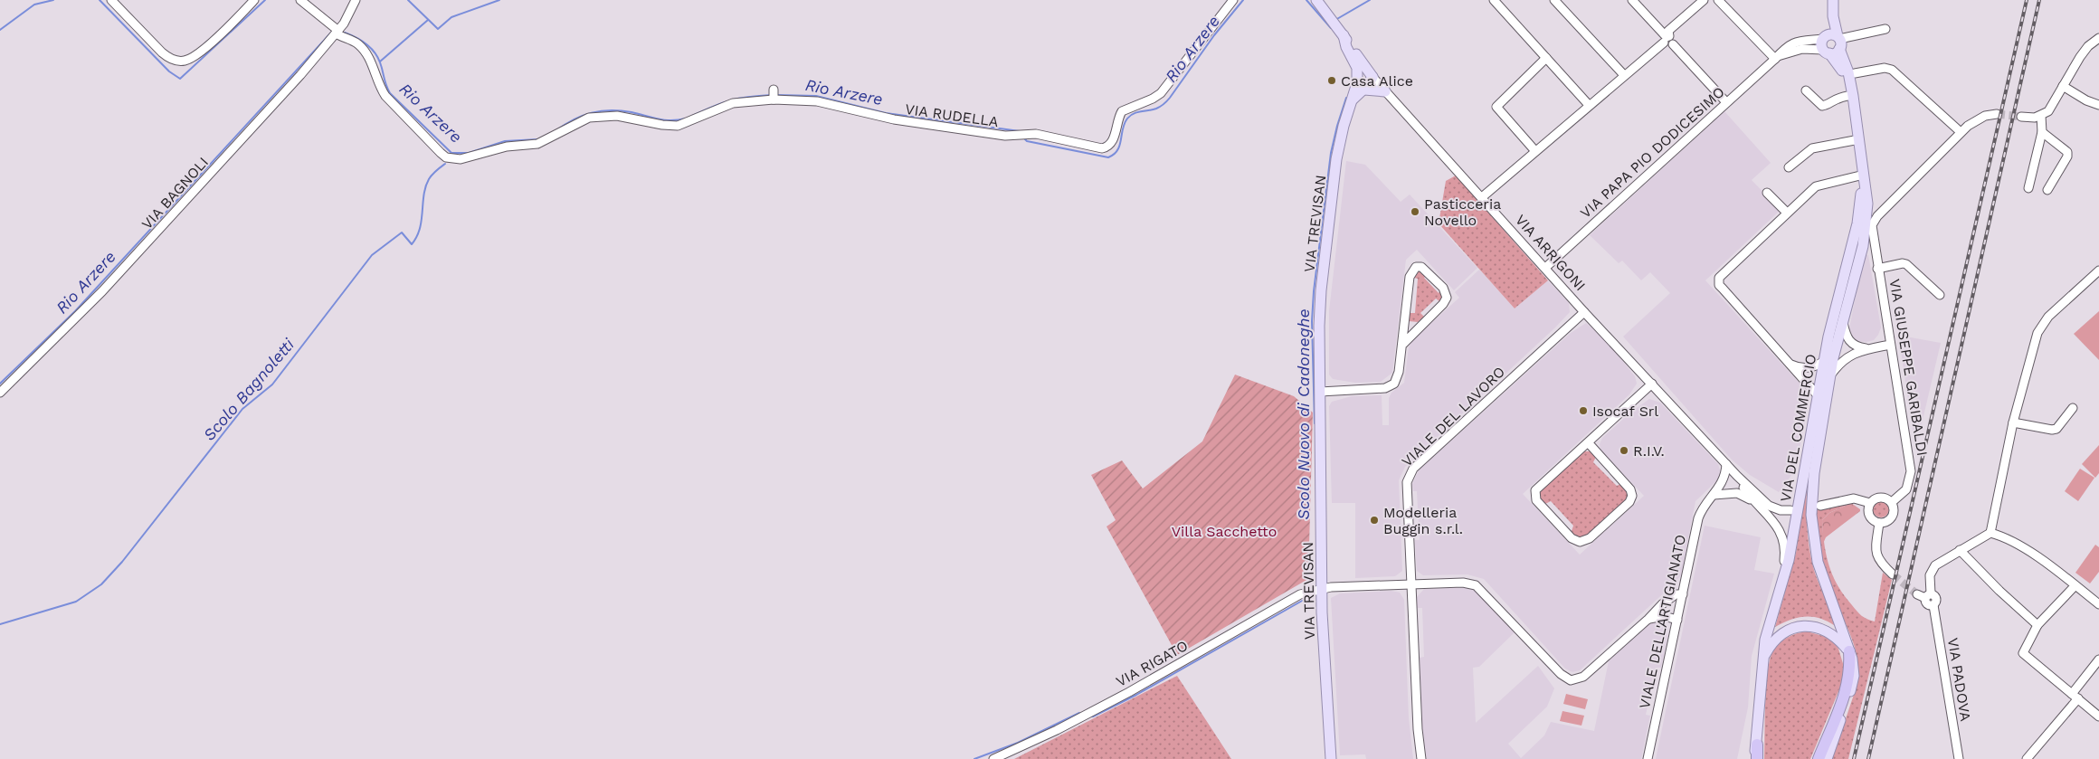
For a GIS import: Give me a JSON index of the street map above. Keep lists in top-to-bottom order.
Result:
{
  "streets": {
    "highway": ["VIA DEL COMMERCIO"],
    "main road": ["VIA TREVISAN", "VIA ARRIGONI"],
    "street": [
      "VIA RUDELLA",
      "VIA PAPA PIO DODICESIMO",
      "VIA BAGNOLI",
      "VIA GIUSEPPE GARIBALDI",
      "VIALE DEL LAVORO",
      "VIALE DELL'ARTIGIANATO",
      "VIA RIGATO",
      "VIA PADOVA"
    ]
  },
  "crossings": [
    ["VIA RUDELLA", "VIA BAGNOLI"],
    ["VIA PAPA PIO DODICESIMO", "VIA ARRIGONI"],
    ["VIA TREVISAN", "VIA ARRIGONI"],
    ["VIA TREVISAN", "VIA RIGATO"],
    ["VIA ARRIGONI", "VIALE DEL LAVORO"],
    ["VIA ARRIGONI", "VIA DEL COMMERCIO"],
    ["VIA ARRIGONI", "VIALE DELL'ARTIGIANATO"],
    ["VIALE DEL LAVORO", "VIA RIGATO"]
  ],
  "water": ["Rio Arzere", "Scolo Bagnoletti", "Scolo Nuovo di Cadoneghe"],
  "parks": ["Villa Sacchetto"],
  "places": [
    "Casa Alice",
    "Pasticceria Novello",
    "Isocaf Srl",
    "R.I.V.",
    "Modelleria Buggin s.r.l."
  ]
}
